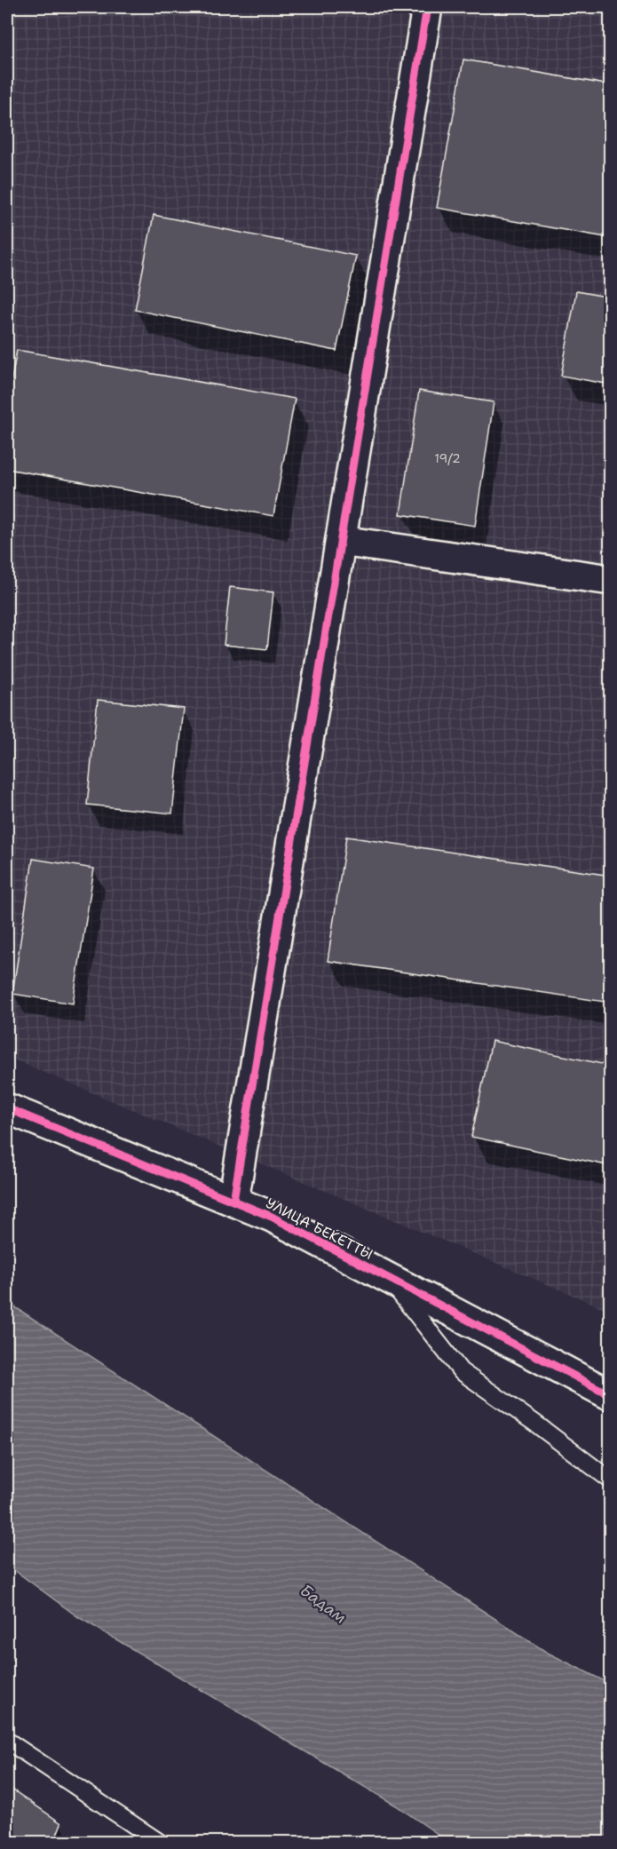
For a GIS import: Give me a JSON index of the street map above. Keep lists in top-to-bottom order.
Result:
{
  "streets": {
    "street": ["УЛИЦА БЕКЕТТЫ"]
  },
  "water": ["Бадам"],
  "house_numbers": ["19/2"]
}
